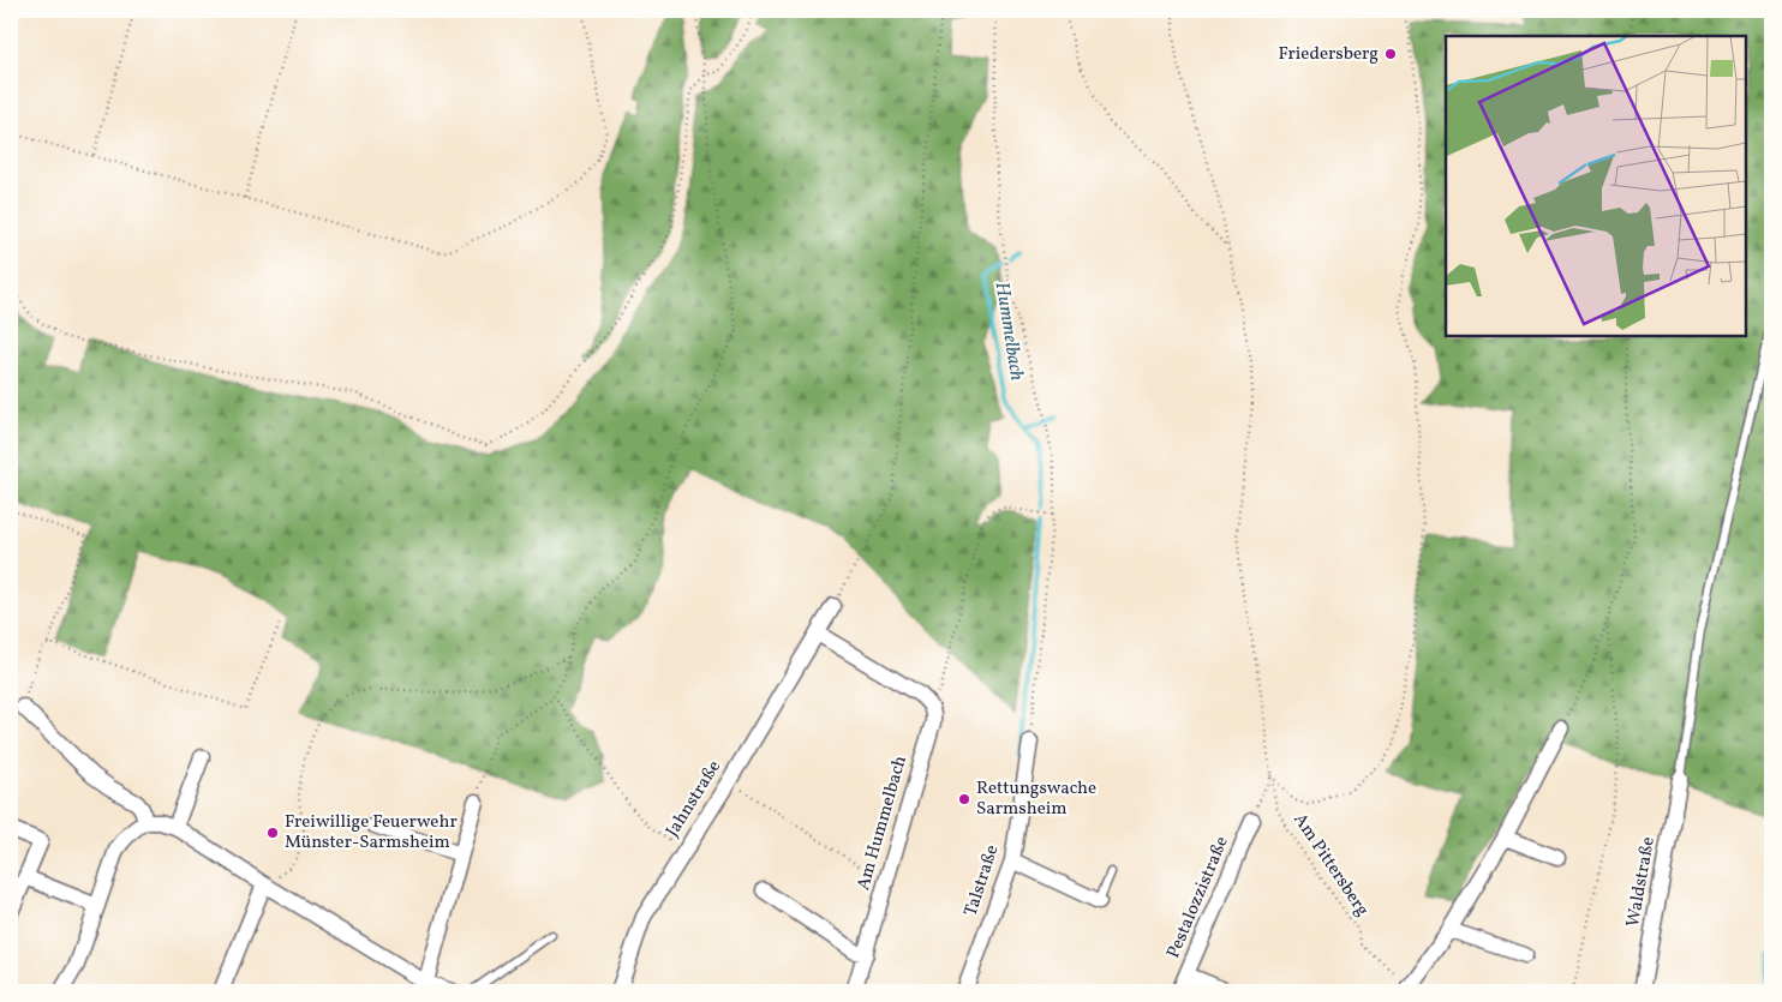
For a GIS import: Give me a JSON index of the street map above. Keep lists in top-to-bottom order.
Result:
{
  "streets": {
    "street": [
      "Jahnstraße",
      "Am Hummelbach",
      "Talstraße",
      "Waldstraße",
      "Pestalozzistraße"
    ],
    "path": ["Am Pittersberg"]
  },
  "water": ["Hummelbach"],
  "places": ["Friedersberg", "Rettungswache Sarmsheim", "Freiwillige Feuerwehr Münster-Sarmsheim"]
}
